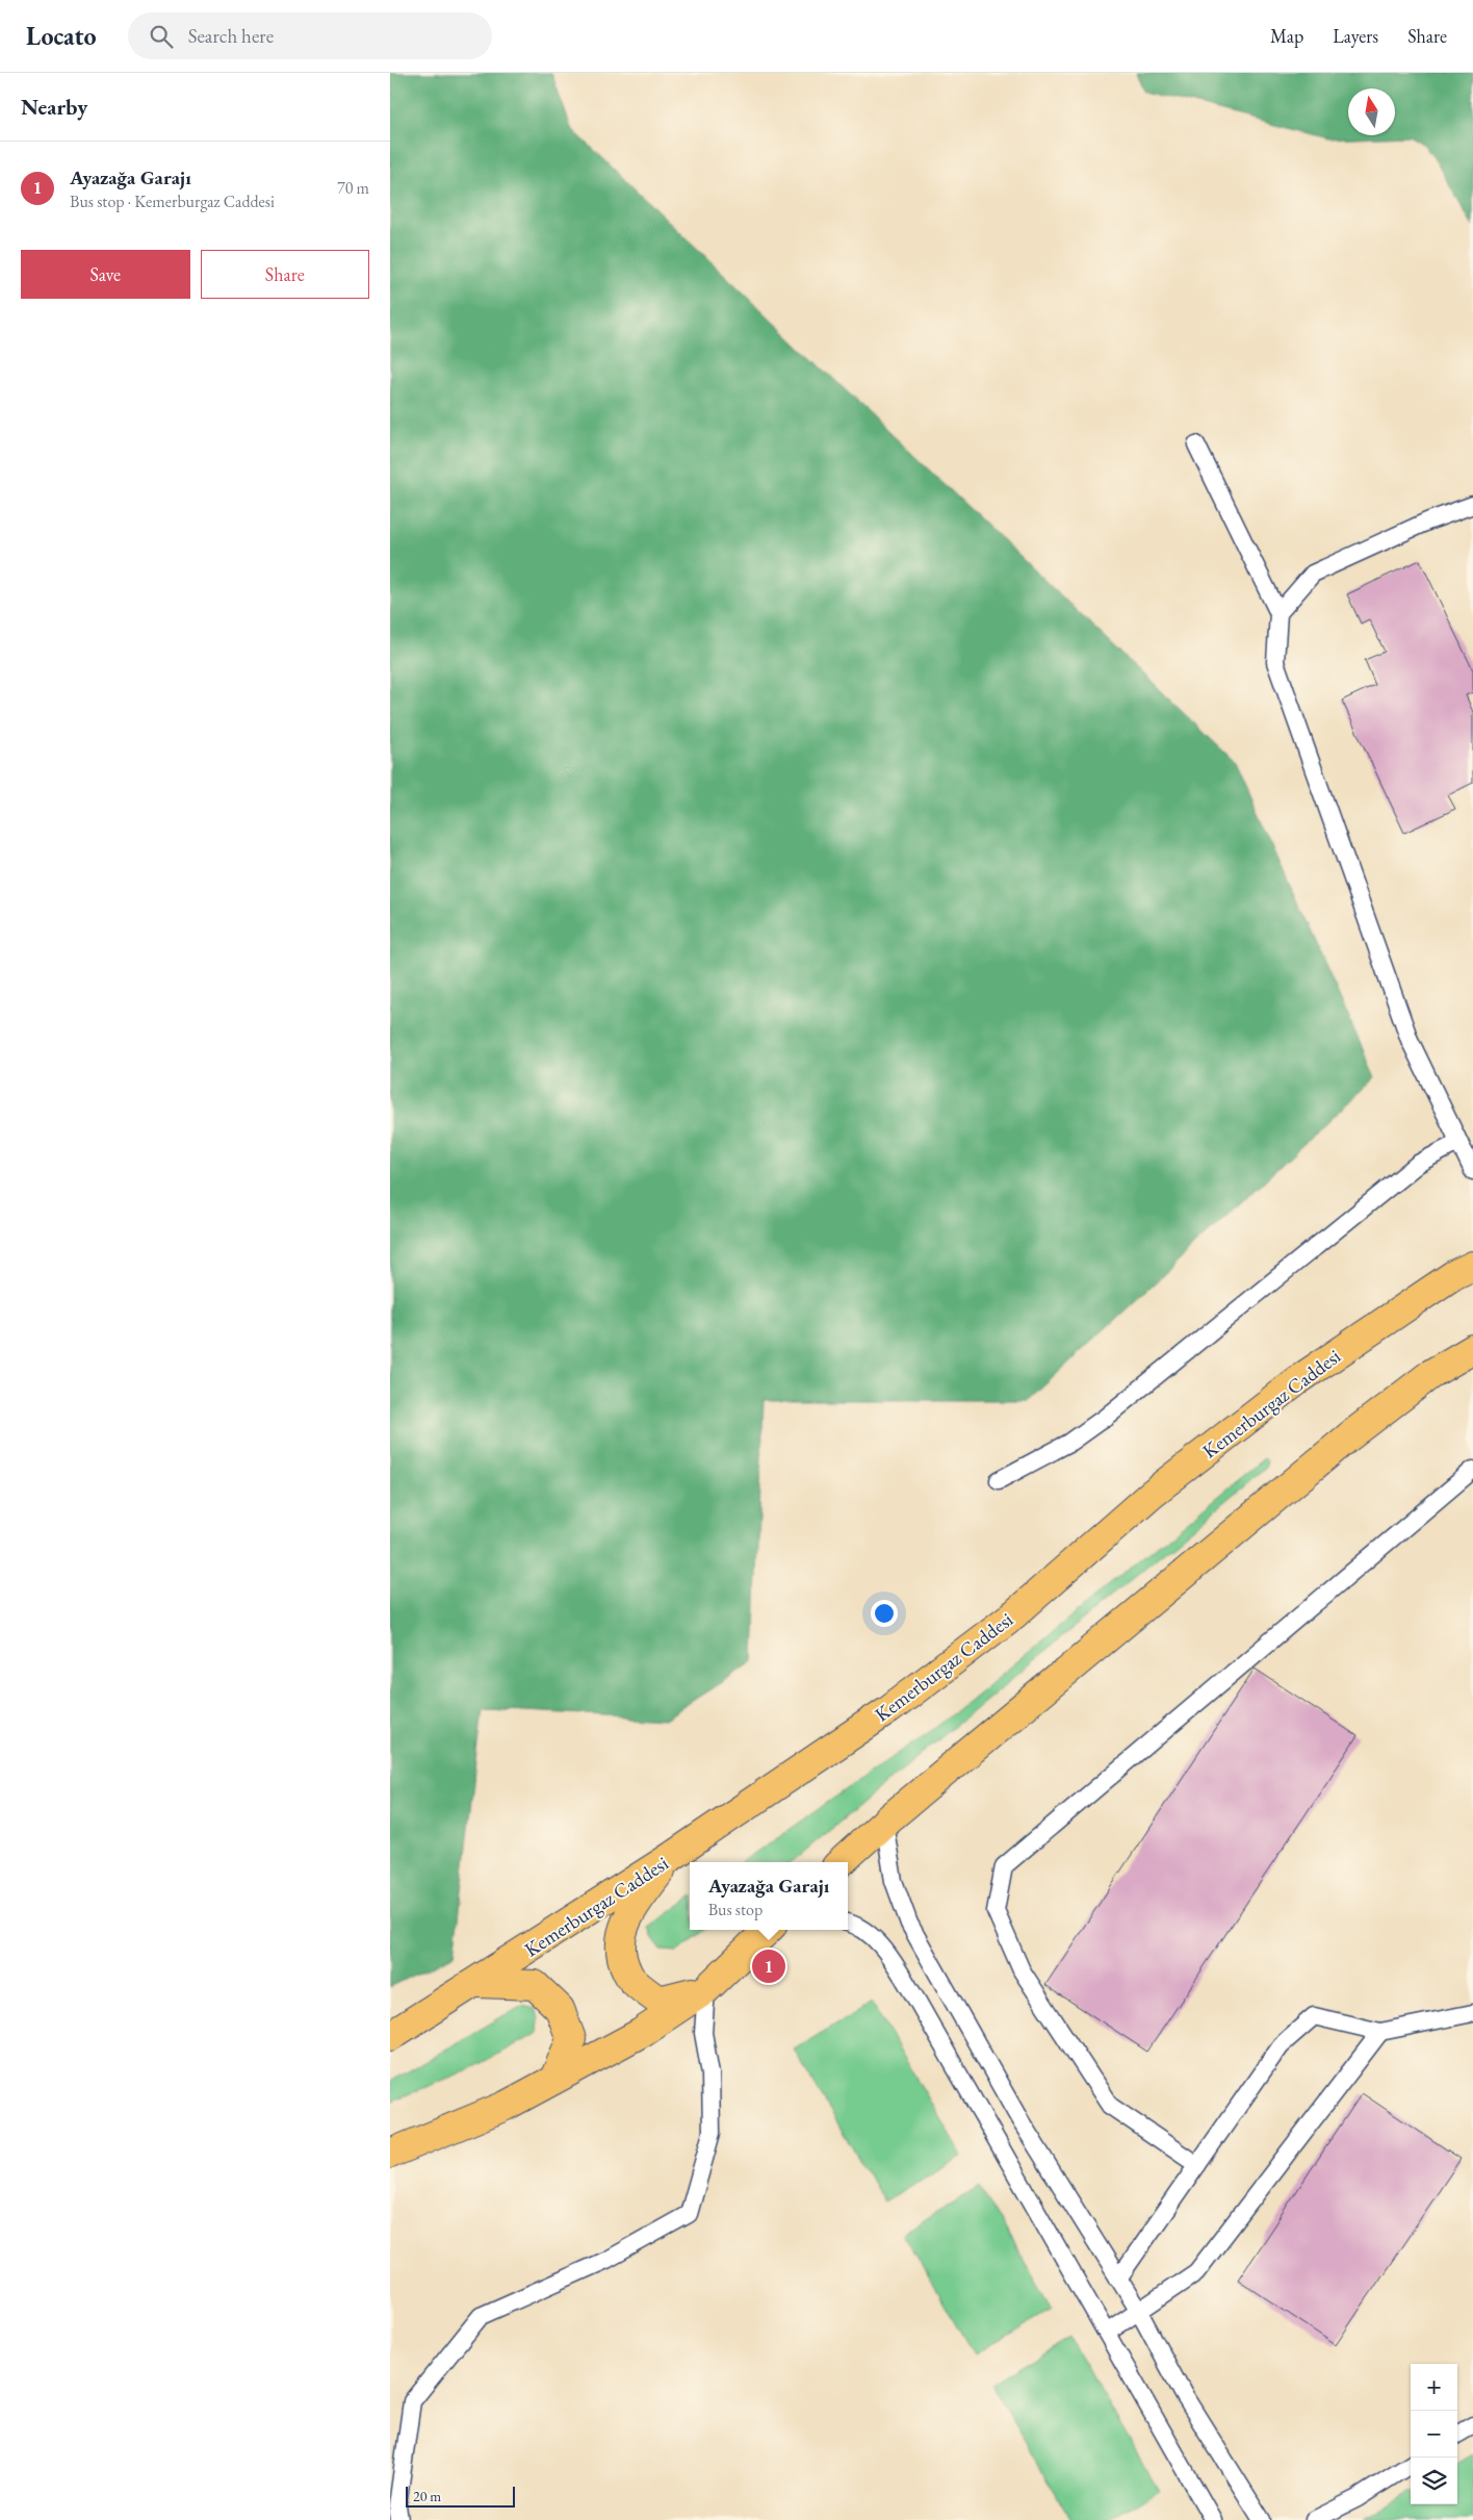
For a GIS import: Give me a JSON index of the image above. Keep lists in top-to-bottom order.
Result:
{
  "streets": {
    "main road": ["Kemerburgaz Caddesi"]
  },
  "scale_bar": "20 m",
  "north": "top",
  "page": {
    "header": "Locato",
    "search": "Search here",
    "nav": ["Map", "Layers", "Share"],
    "heading": "Nearby",
    "list": [
      {
        "mark": "1",
        "name": "Ayazağa Garajı",
        "note": "Bus stop · Kemerburgaz Caddesi",
        "value": "70 m"
      }
    ],
    "buttons": ["Save", "Share"],
    "popup": ["Ayazağa Garajı", "Bus stop"],
    "pins": "1",
    "map_buttons": ["+", "−"],
    "scale": "20 m"
  }
}
